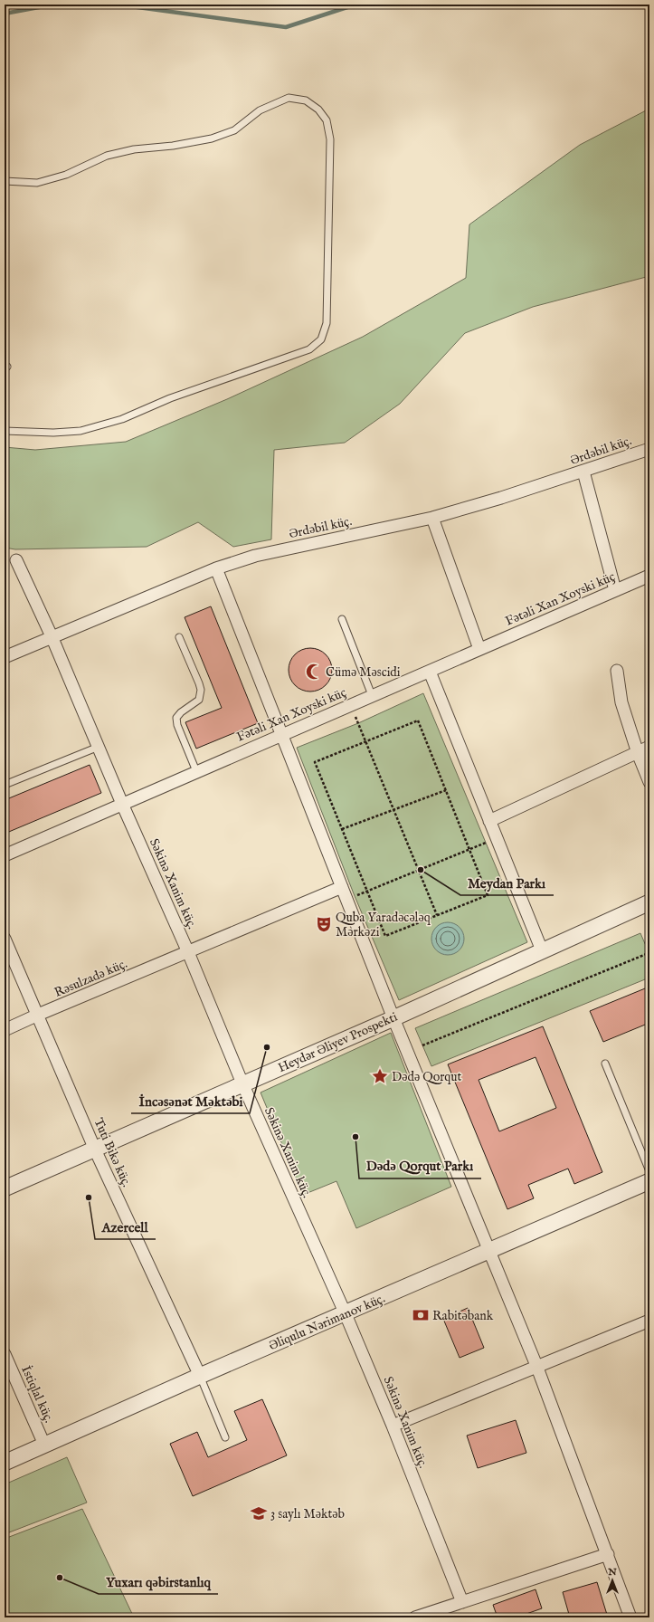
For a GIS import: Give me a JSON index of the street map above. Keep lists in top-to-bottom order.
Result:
{
  "streets": {
    "street": [
      "Ərdəbil küç.",
      "Fətəli Xan Xoyski küç",
      "Səkinə Xanim küç.",
      "Rəsulzadə küç.",
      "Heydər Əliyev Prospekti",
      "Tuti Bikə küç.",
      "Əliqulu Nərimanov küç.",
      "İstiqlal küç."
    ]
  },
  "crossings": [
    ["Ərdəbil küç.", "Səkinə Xanim küç."],
    ["Fətəli Xan Xoyski küç", "Səkinə Xanim küç."],
    ["Səkinə Xanim küç.", "Rəsulzadə küç."],
    ["Səkinə Xanim küç.", "Heydər Əliyev Prospekti"],
    ["Səkinə Xanim küç.", "Əliqulu Nərimanov küç."],
    ["Rəsulzadə küç.", "Tuti Bikə küç."],
    ["Heydər Əliyev Prospekti", "Tuti Bikə küç."],
    ["Tuti Bikə küç.", "Əliqulu Nərimanov küç."],
    ["Əliqulu Nərimanov küç.", "İstiqlal küç."]
  ],
  "places": {
    "mosque": ["Cümə Məscidi"],
    "other": [
      "Meydan Parkı",
      "İncəsənət Məktəbi",
      "Dədə Qorqut Parkı",
      "Azercell",
      "Yuxarı qəbirstanlıq"
    ],
    "theatre": ["Quba Yaradəcələq Mərkəzi"],
    "place": ["Dədə Qorqut"],
    "bank": ["Rabitəbank"],
    "school or university": ["3 saylı Məktəb"]
  },
  "north": "top"
}
